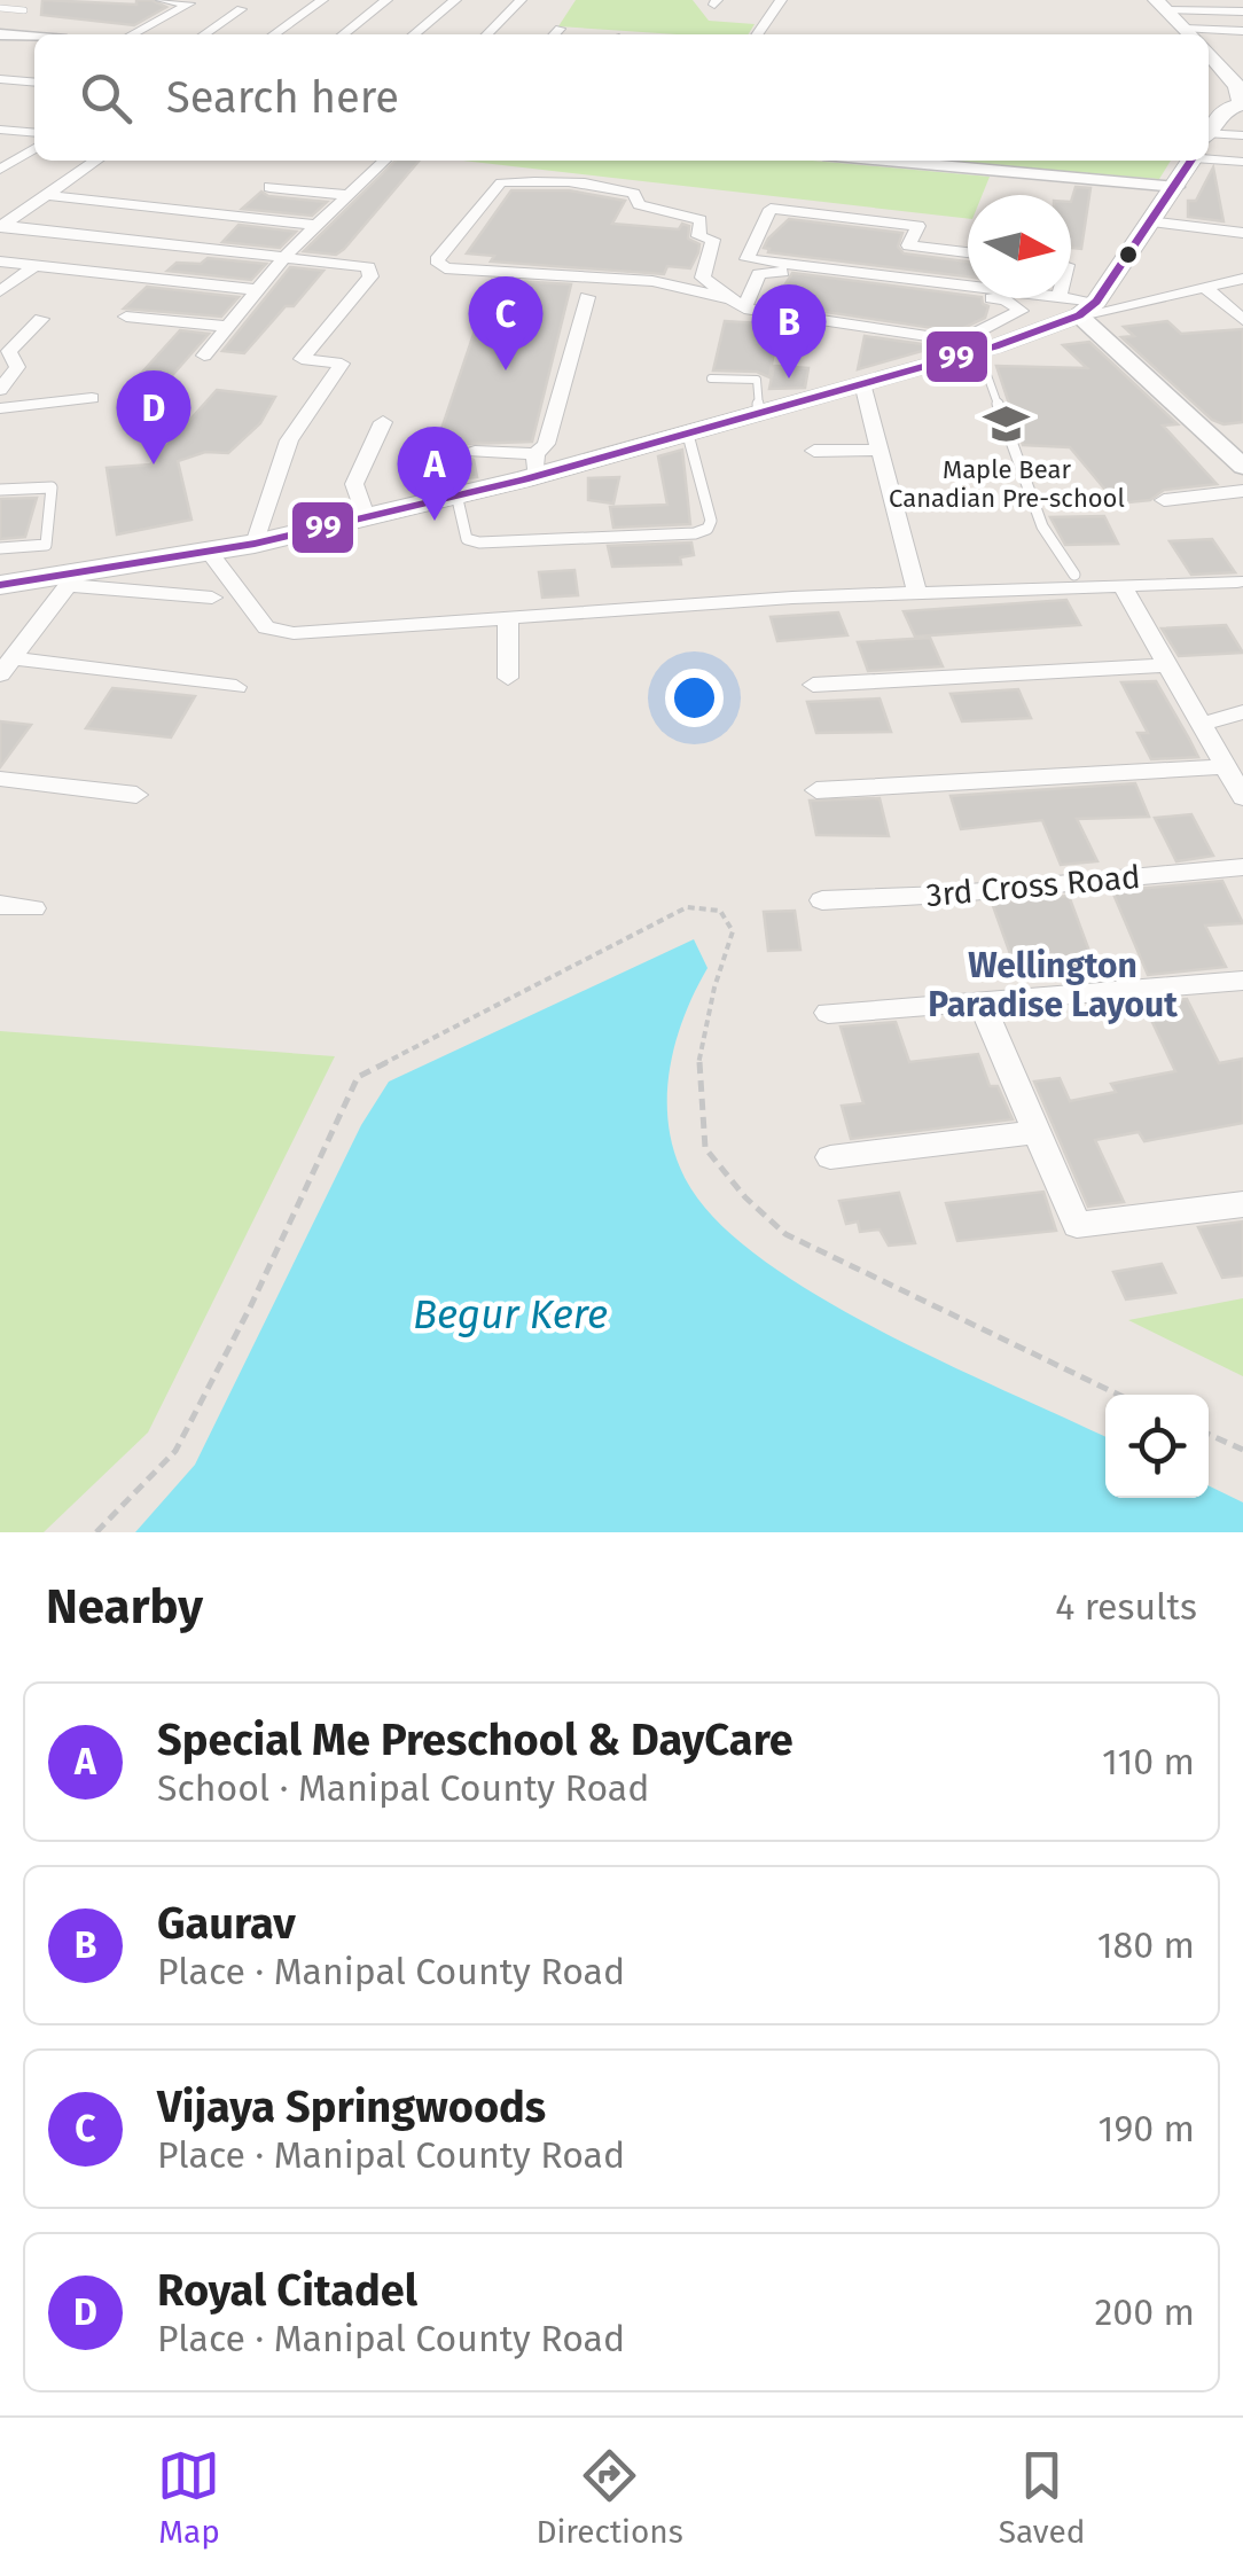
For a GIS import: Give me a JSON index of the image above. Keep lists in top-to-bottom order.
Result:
{
  "streets": {
    "street": ["3rd Cross Road"]
  },
  "districts": ["Wellington Paradise Layout"],
  "water": ["Begur Kere"],
  "places": {
    "school or university": ["Maple Bear Canadian Pre-school"]
  },
  "lines": ["transit line 99"],
  "north": "right",
  "page": {
    "search": "Search here",
    "pins": [
      "C",
      "B",
      "D",
      "A"
    ],
    "heading": ["Nearby", "4 results"],
    "list": [
      {
        "mark": "A",
        "name": "Special Me Preschool & DayCare",
        "note": "School · Manipal County Road",
        "value": "110 m"
      },
      {
        "mark": "B",
        "name": "Gaurav",
        "note": "Place · Manipal County Road",
        "value": "180 m"
      },
      {
        "mark": "C",
        "name": "Vijaya Springwoods",
        "note": "Place · Manipal County Road",
        "value": "190 m"
      },
      {
        "mark": "D",
        "name": "Royal Citadel",
        "note": "Place · Manipal County Road",
        "value": "200 m"
      }
    ],
    "nav": ["Map", "Directions", "Saved"]
  }
}
